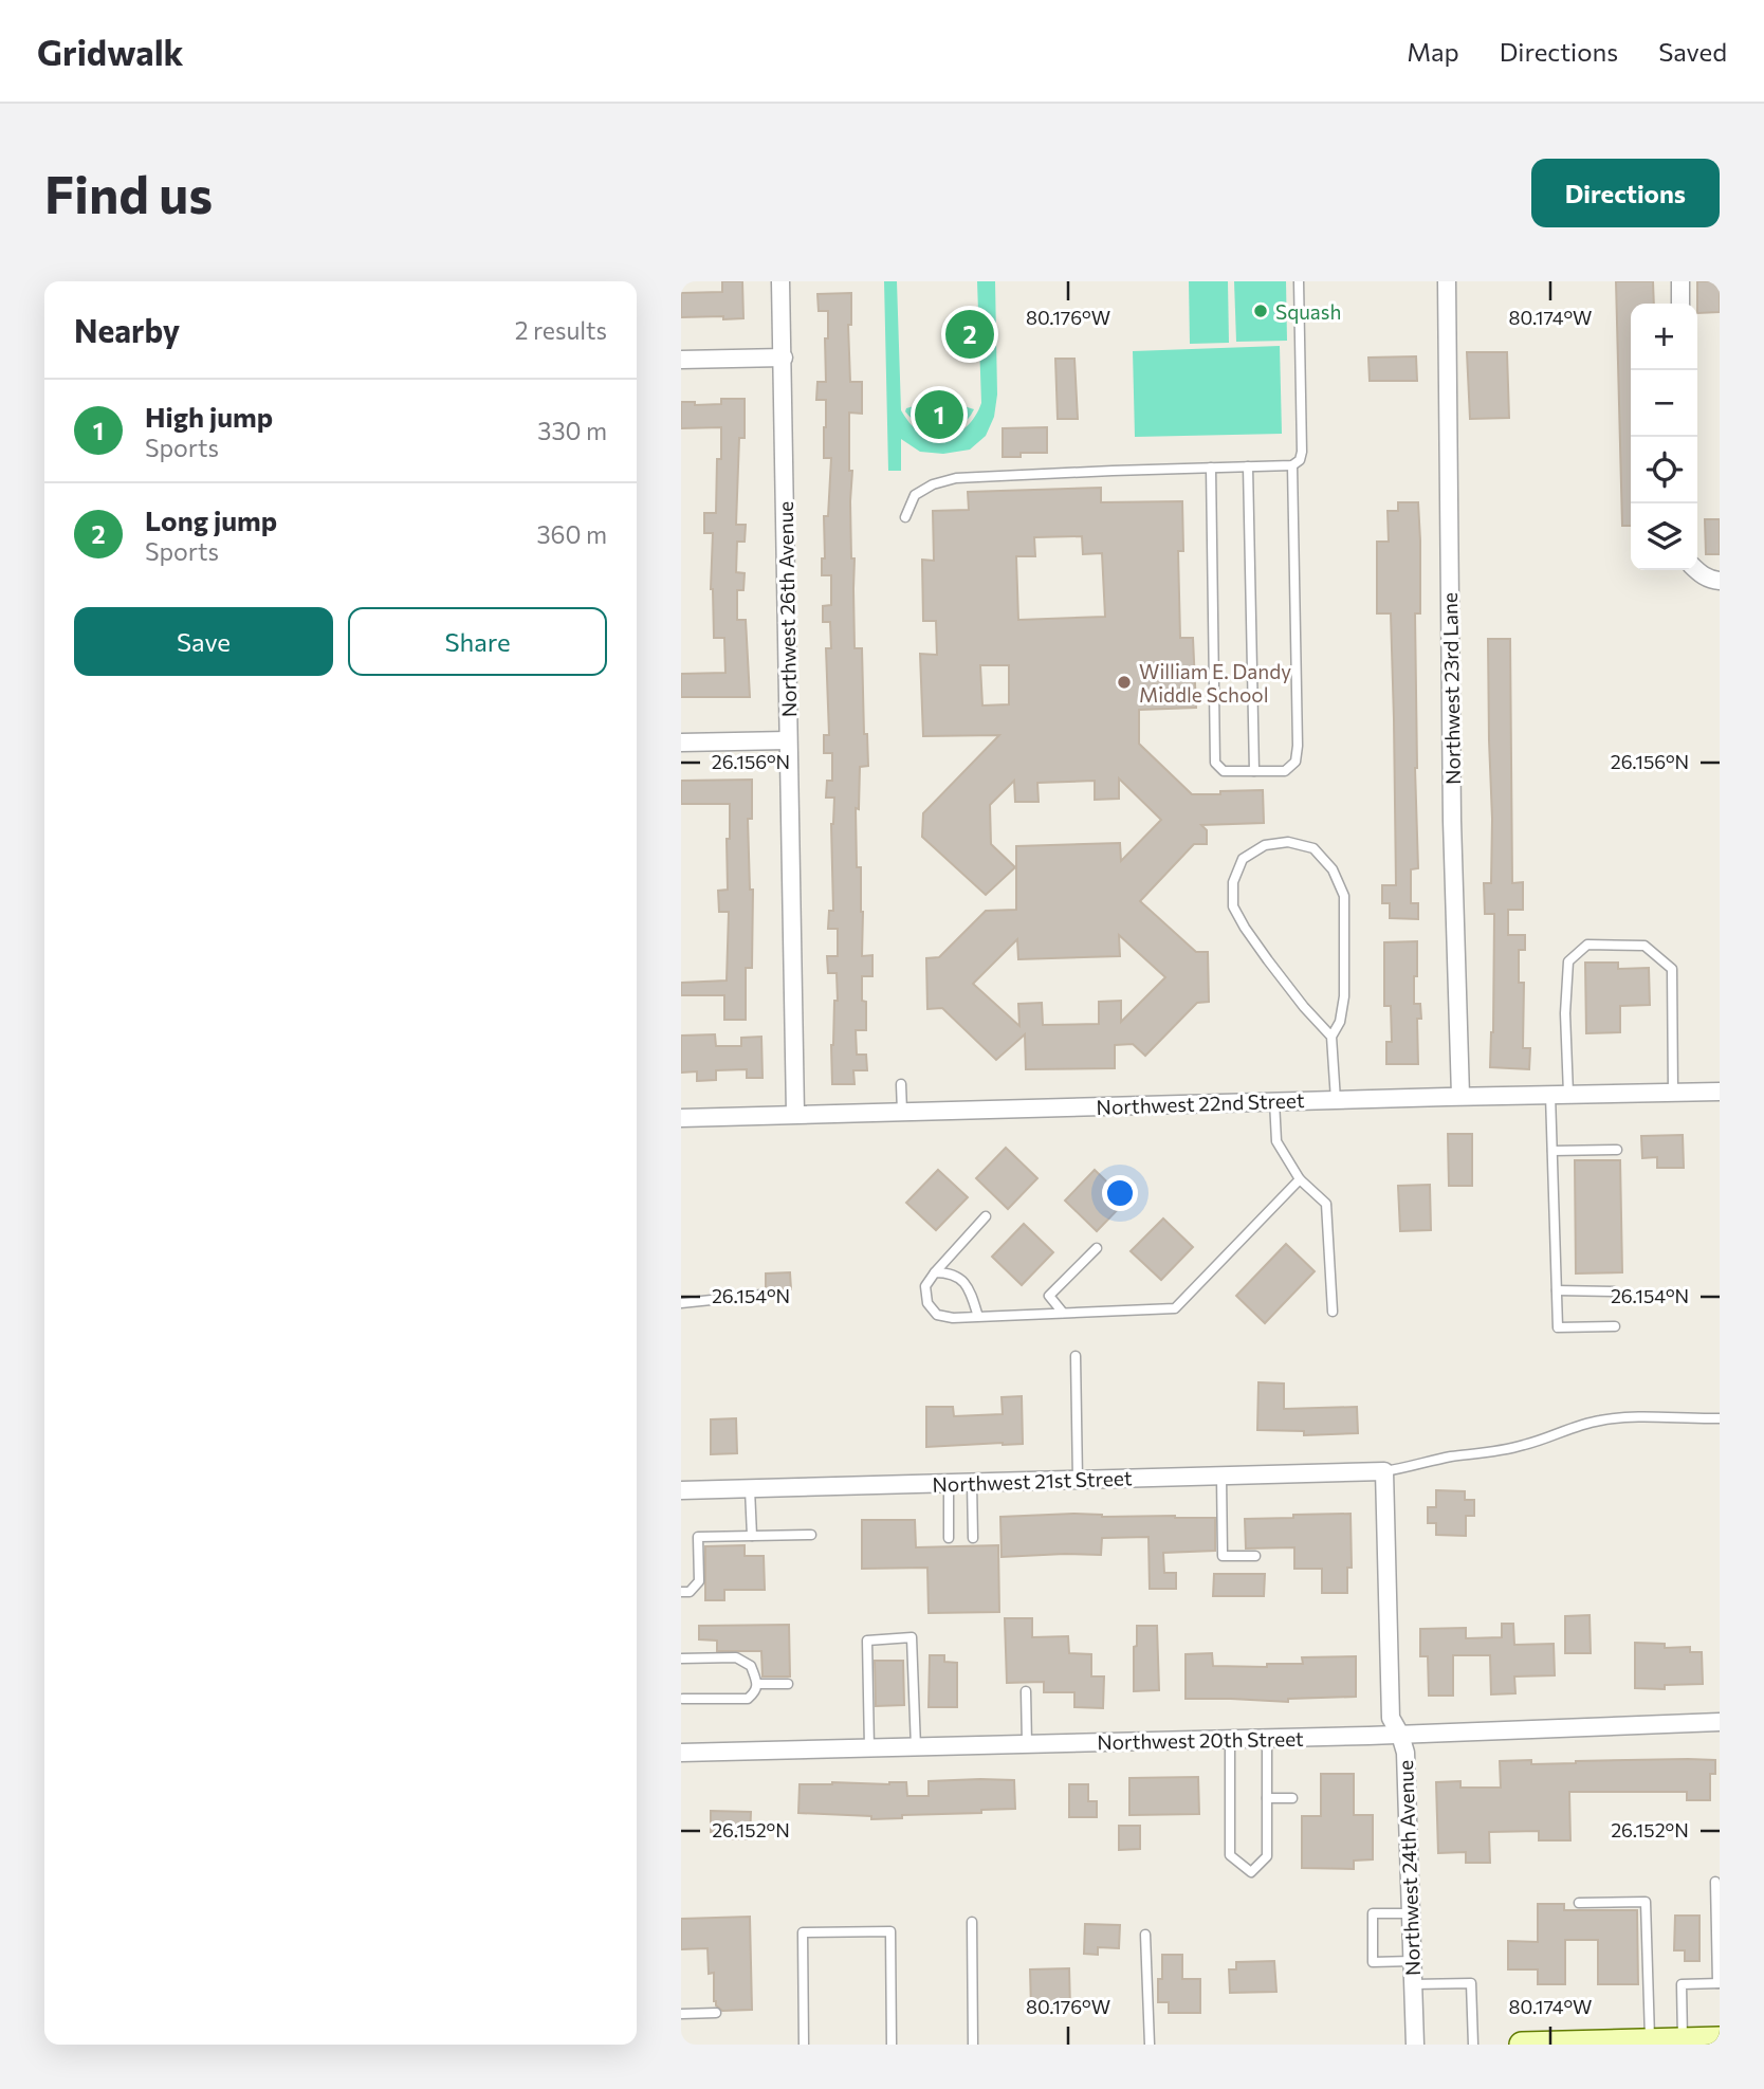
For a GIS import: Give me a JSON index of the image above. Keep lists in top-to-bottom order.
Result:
{
  "streets": {
    "street": [
      "Northwest 26th Avenue",
      "Northwest 23rd Lane",
      "Northwest 22nd Street",
      "Northwest 21st Street",
      "Northwest 20th Street",
      "Northwest 24th Avenue"
    ]
  },
  "crossings": [
    ["Northwest 26th Avenue", "Northwest 22nd Street"],
    ["Northwest 23rd Lane", "Northwest 22nd Street"],
    ["Northwest 21st Street", "Northwest 24th Avenue"],
    ["Northwest 20th Street", "Northwest 24th Avenue"]
  ],
  "places": ["Squash", "William E. Dandy Middle School"],
  "page": {
    "header": "Gridwalk",
    "nav": ["Map", "Directions", "Saved"],
    "buttons": [
      "Directions",
      ["Save", "Share"]
    ],
    "title": "Find us",
    "heading": ["Nearby", "2 results"],
    "map_buttons": ["+", "−"],
    "pins": ["2", "1"],
    "list": [
      {
        "mark": "1",
        "name": "High jump",
        "note": "Sports",
        "value": "330 m"
      },
      {
        "mark": "2",
        "name": "Long jump",
        "note": "Sports",
        "value": "360 m"
      }
    ]
  },
  "coordinates": [
    "80.176°W",
    "80.174°W",
    "26.156°N",
    "26.154°N",
    "26.152°N"
  ]
}
